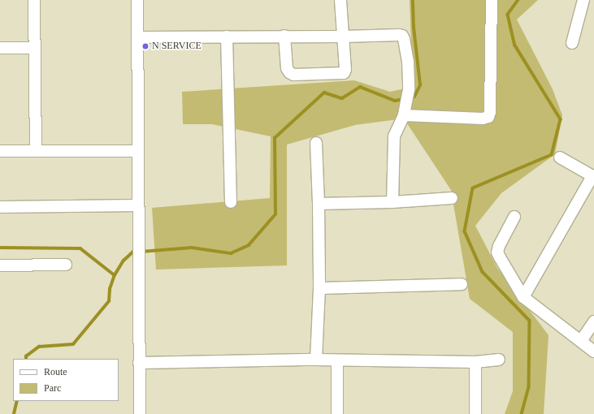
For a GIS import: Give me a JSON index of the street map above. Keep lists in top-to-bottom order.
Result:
{
  "places": ["N SERVICE"],
  "legend": ["Route", "Parc"]
}
